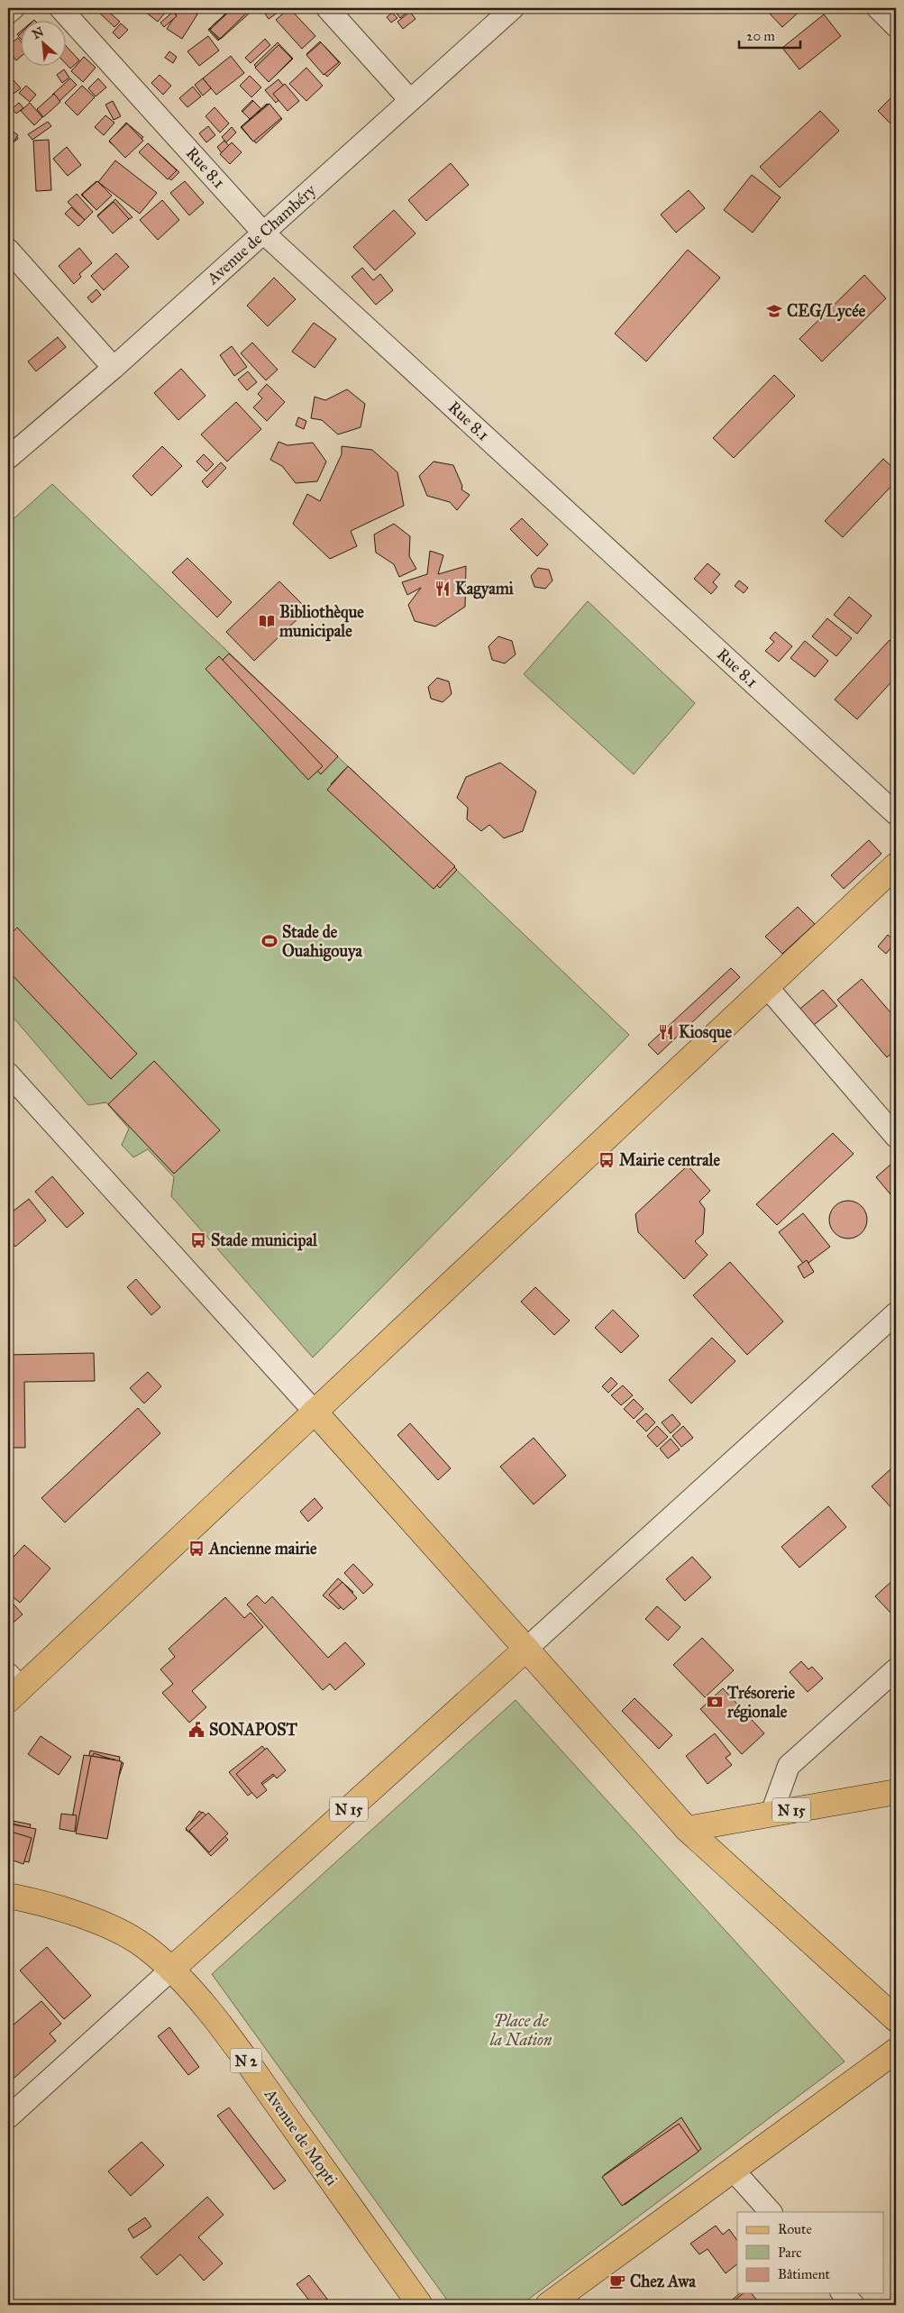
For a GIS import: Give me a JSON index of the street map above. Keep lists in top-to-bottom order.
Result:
{
  "streets": {
    "main road": ["N 15", "N 2", "Avenue de Mopti"],
    "street": ["Rue 8.1", "Avenue de Chambéry"]
  },
  "crossings": [
    ["Rue 8.1", "Avenue de Chambéry"],
    ["N 15", "Avenue de Mopti"]
  ],
  "parks": ["Place de la Nation"],
  "places": {
    "school or university": ["CEG/Lycée"],
    "restaurant": ["Kagyami", "Kiosque"],
    "library": ["Bibliothèque municipale"],
    "sports": ["Stade de Ouahigouya"],
    "bus stop": ["Mairie centrale", "Stade municipal", "Ancienne mairie"],
    "bank": ["Trésorerie régionale"],
    "public building": ["SONAPOST"],
    "cafe": ["Chez Awa"]
  },
  "legend": ["Route", "Parc", "Bâtiment"],
  "scale_bar": "20 m",
  "north": "top left"
}
